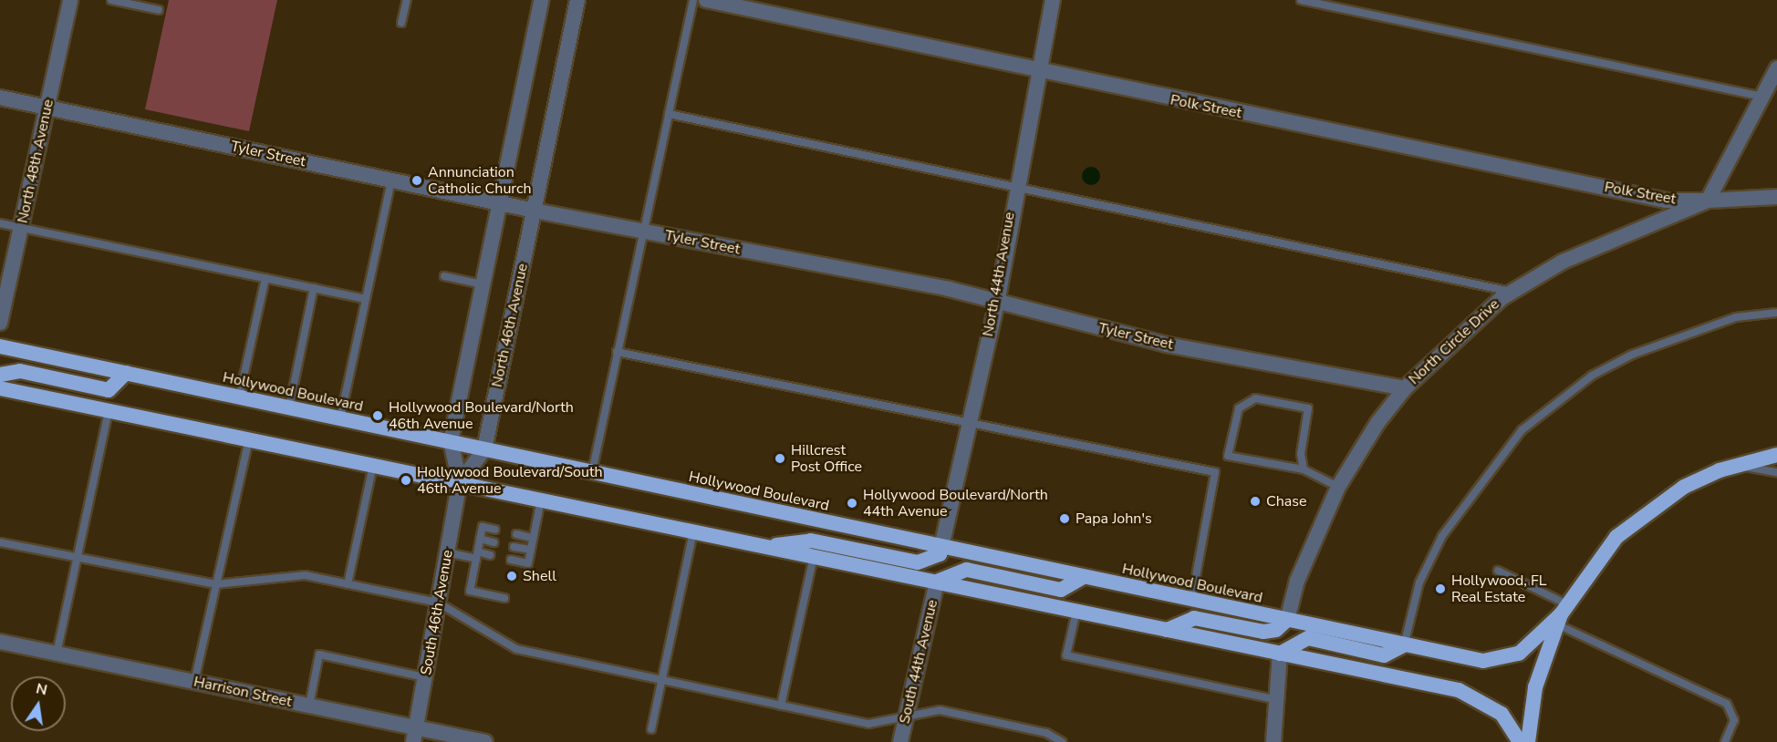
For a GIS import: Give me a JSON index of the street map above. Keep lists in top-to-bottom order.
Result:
{
  "streets": {
    "highway": ["Hollywood Boulevard"],
    "street": [
      "Polk Street",
      "Tyler Street",
      "North 48th Avenue",
      "North 44th Avenue",
      "North 46th Avenue",
      "North Circle Drive",
      "South 46th Avenue",
      "South 44th Avenue",
      "Harrison Street"
    ]
  },
  "crossings": [
    ["Polk Street", "North 44th Avenue"],
    ["Polk Street", "North Circle Drive"],
    ["Tyler Street", "North 48th Avenue"],
    ["Tyler Street", "North 44th Avenue"],
    ["Tyler Street", "North 46th Avenue"],
    ["Tyler Street", "North Circle Drive"],
    ["North 44th Avenue", "Hollywood Boulevard"],
    ["North 46th Avenue", "Hollywood Boulevard"],
    ["North 46th Avenue", "South 46th Avenue"],
    ["North Circle Drive", "Hollywood Boulevard"],
    ["South 46th Avenue", "Harrison Street"]
  ],
  "places": [
    "Annunciation Catholic Church",
    "Hollywood Boulevard/North 46th Avenue",
    "Hillcrest Post Office",
    "Hollywood Boulevard/South 46th Avenue",
    "Chase",
    "Hollywood Boulevard/North 44th Avenue",
    "Papa John's",
    "Shell",
    "Hollywood, FL Real Estate"
  ],
  "north": "top"
}
